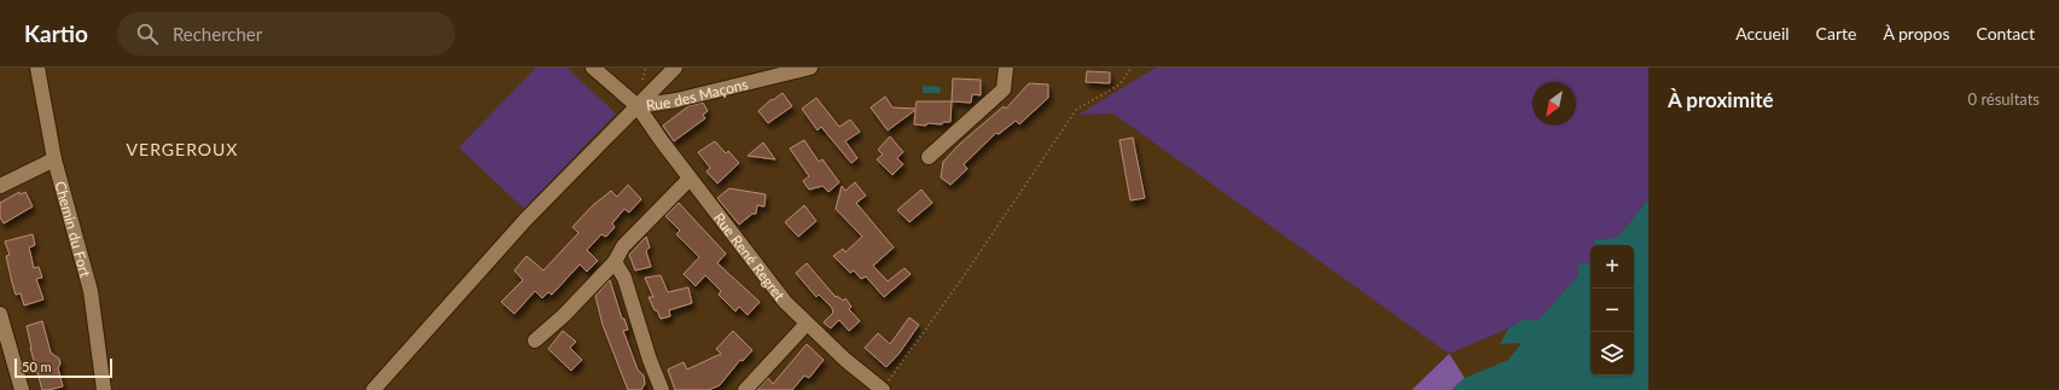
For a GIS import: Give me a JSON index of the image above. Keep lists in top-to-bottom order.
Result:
{
  "streets": {
    "street": ["Rue des Maçons", "Chemin du Fort", "Rue René Regret"]
  },
  "crossings": [
    ["Rue des Maçons", "Rue René Regret"]
  ],
  "districts": ["VERGEROUX"],
  "scale_bar": "50 m",
  "north": "bottom left",
  "page": {
    "header": "Kartio",
    "search": "Rechercher",
    "nav": [
      "Accueil",
      "Carte",
      "À propos",
      "Contact"
    ],
    "heading": ["À proximité", "0 résultats"],
    "map_buttons": ["+", "−"],
    "scale": "50 m"
  }
}
